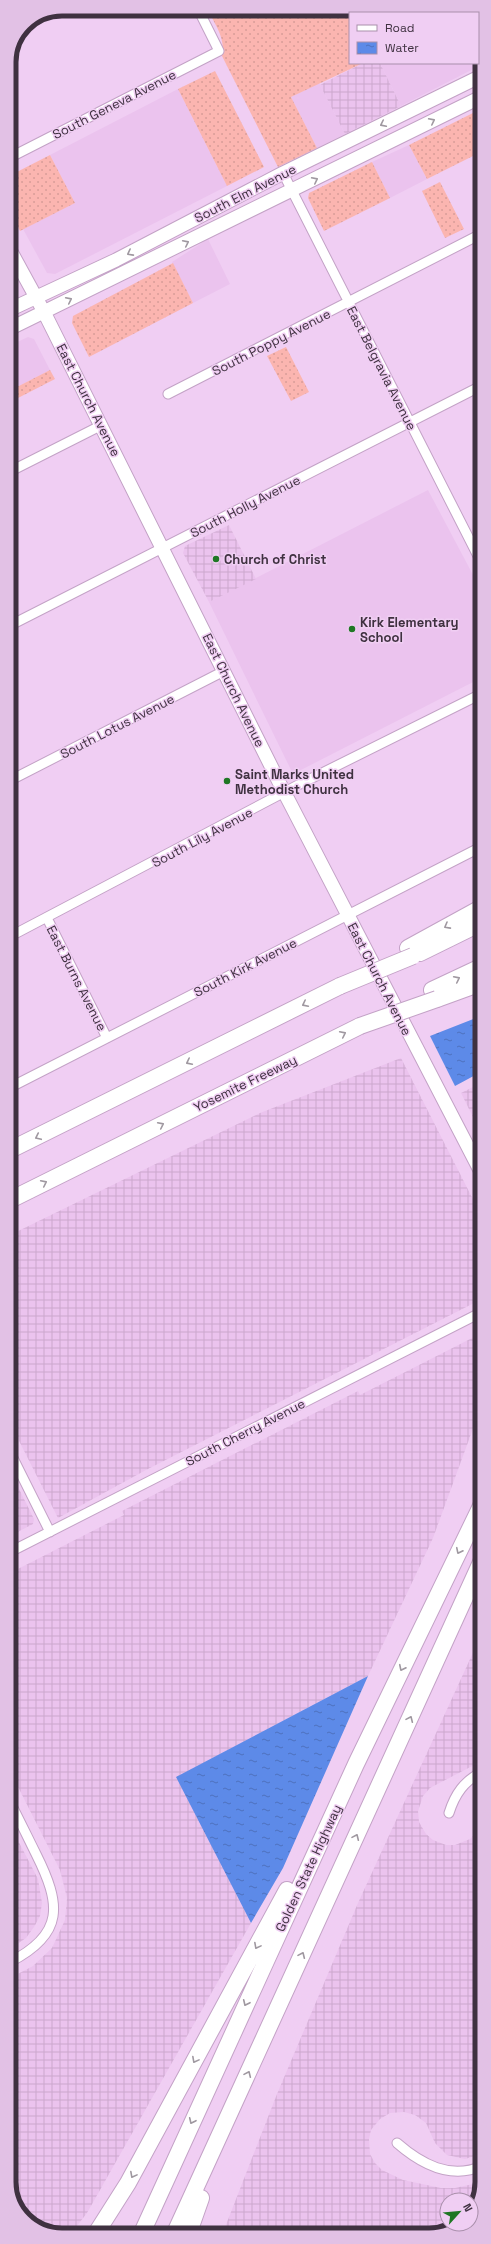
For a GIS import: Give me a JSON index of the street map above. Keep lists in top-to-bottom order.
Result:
{
  "streets": {
    "highway": ["Yosemite Freeway", "Golden State Highway"],
    "main road": ["South Elm Avenue", "East Church Avenue"],
    "street": [
      "South Geneva Avenue",
      "South Poppy Avenue",
      "East Belgravia Avenue",
      "South Holly Avenue",
      "South Lotus Avenue",
      "South Lily Avenue",
      "South Kirk Avenue",
      "East Burns Avenue",
      "South Cherry Avenue"
    ]
  },
  "crossings": [
    ["South Elm Avenue", "East Belgravia Avenue"],
    ["South Elm Avenue", "East Church Avenue"],
    ["South Poppy Avenue", "East Belgravia Avenue"],
    ["East Belgravia Avenue", "South Holly Avenue"],
    ["East Church Avenue", "South Holly Avenue"],
    ["East Church Avenue", "South Lotus Avenue"],
    ["East Church Avenue", "South Lily Avenue"],
    ["East Church Avenue", "South Kirk Avenue"],
    ["South Lily Avenue", "East Burns Avenue"],
    ["South Kirk Avenue", "East Burns Avenue"]
  ],
  "places": ["Church of Christ", "Kirk Elementary School", "Saint Marks United Methodist Church"],
  "legend": ["Road", "Water"],
  "north": "top right"
}
